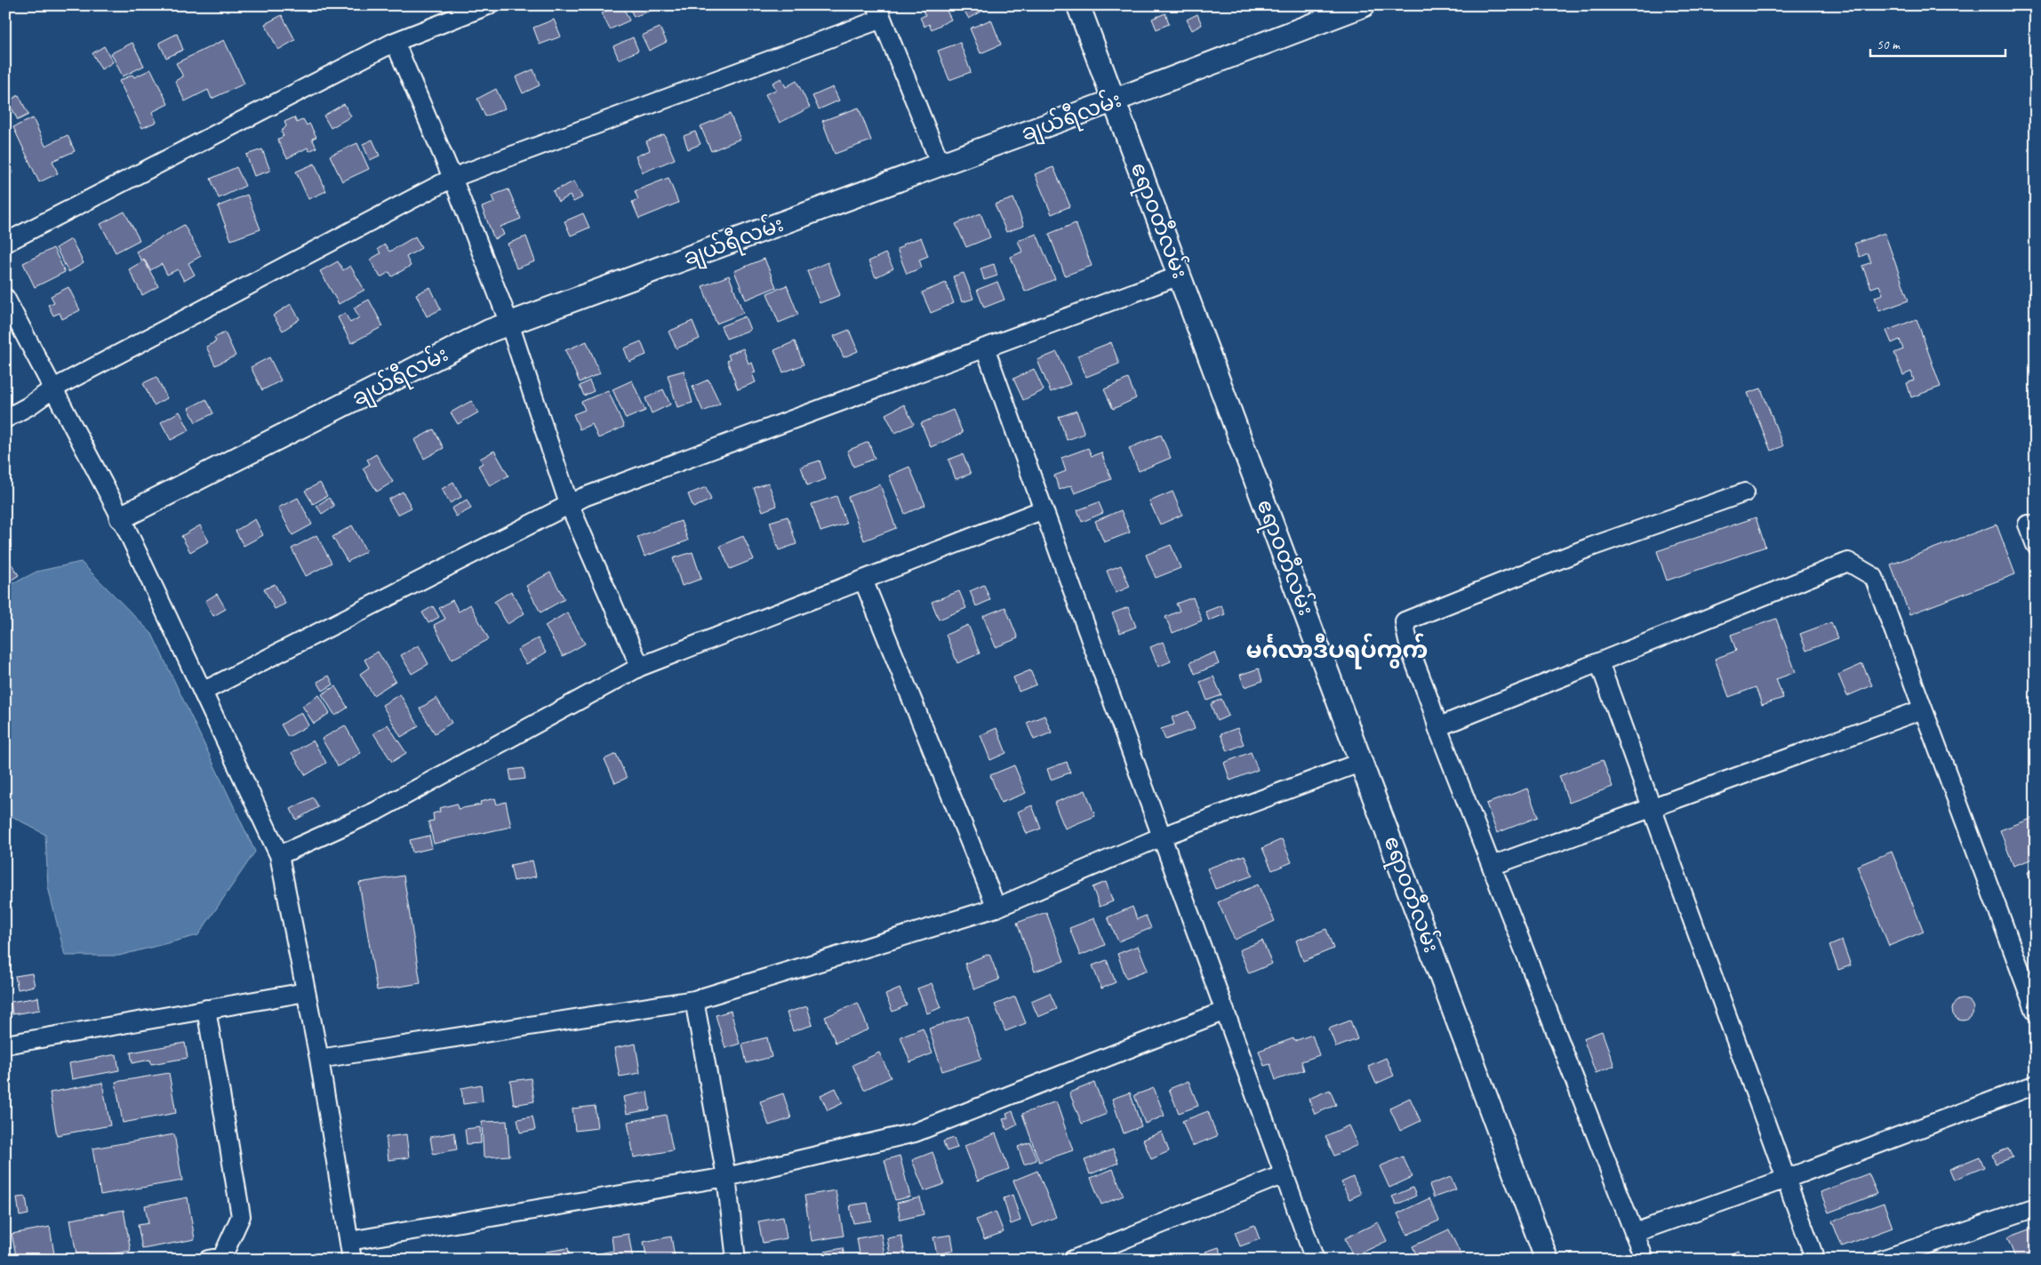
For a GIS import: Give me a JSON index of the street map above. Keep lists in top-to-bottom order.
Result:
{
  "streets": {
    "street": ["ချယ်ရီလမ်း", "ဧရာဝတီလမ်း"]
  },
  "crossings": [
    ["ချယ်ရီလမ်း", "ဧရာဝတီလမ်း"]
  ],
  "districts": ["မင်္ဂလာဒီပရပ်ကွက်"],
  "scale_bar": "50 m"
}
